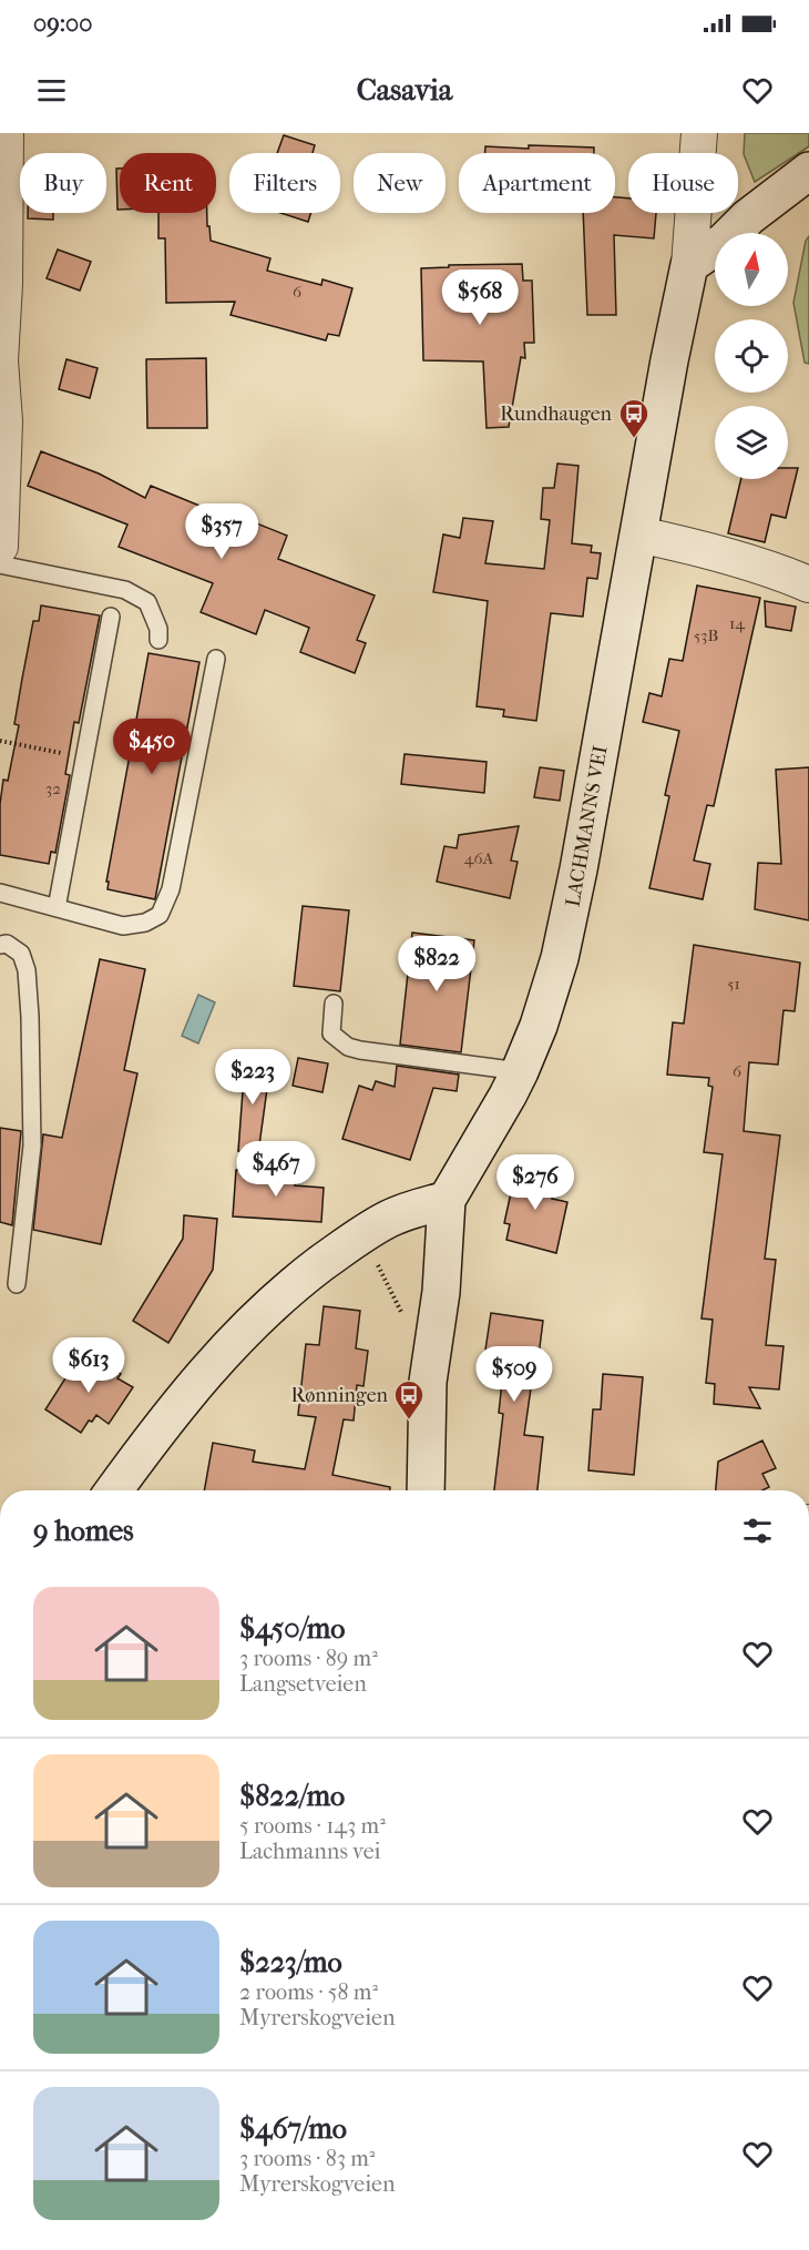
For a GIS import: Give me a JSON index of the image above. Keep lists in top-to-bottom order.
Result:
{
  "streets": {
    "street": ["LACHMANNS VEI"]
  },
  "places": {
    "bus stop": ["Rundhaugen", "Rønningen"]
  },
  "house_numbers": [
    "6",
    "14",
    "53B",
    "32",
    "46A",
    "51",
    "6"
  ],
  "north": "top",
  "page": {
    "status": "09:00",
    "header": "Casavia",
    "chip": [
      "Buy",
      "Rent",
      "Filters",
      "New",
      "Apartment",
      "House"
    ],
    "price": [
      "$568",
      "$357",
      "$450",
      "$822",
      "$223",
      "$467",
      "$276",
      "$613",
      "$509"
    ],
    "heading": "9 homes",
    "list": [
      {
        "name": "$450/mo",
        "note": "3 rooms · 89 m² · Langsetveien"
      },
      {
        "name": "$822/mo",
        "note": "5 rooms · 143 m² · Lachmanns vei"
      },
      {
        "name": "$223/mo",
        "note": "2 rooms · 58 m² · Myrerskogveien"
      },
      {
        "name": "$467/mo",
        "note": "3 rooms · 83 m² · Myrerskogveien"
      }
    ]
  }
}
